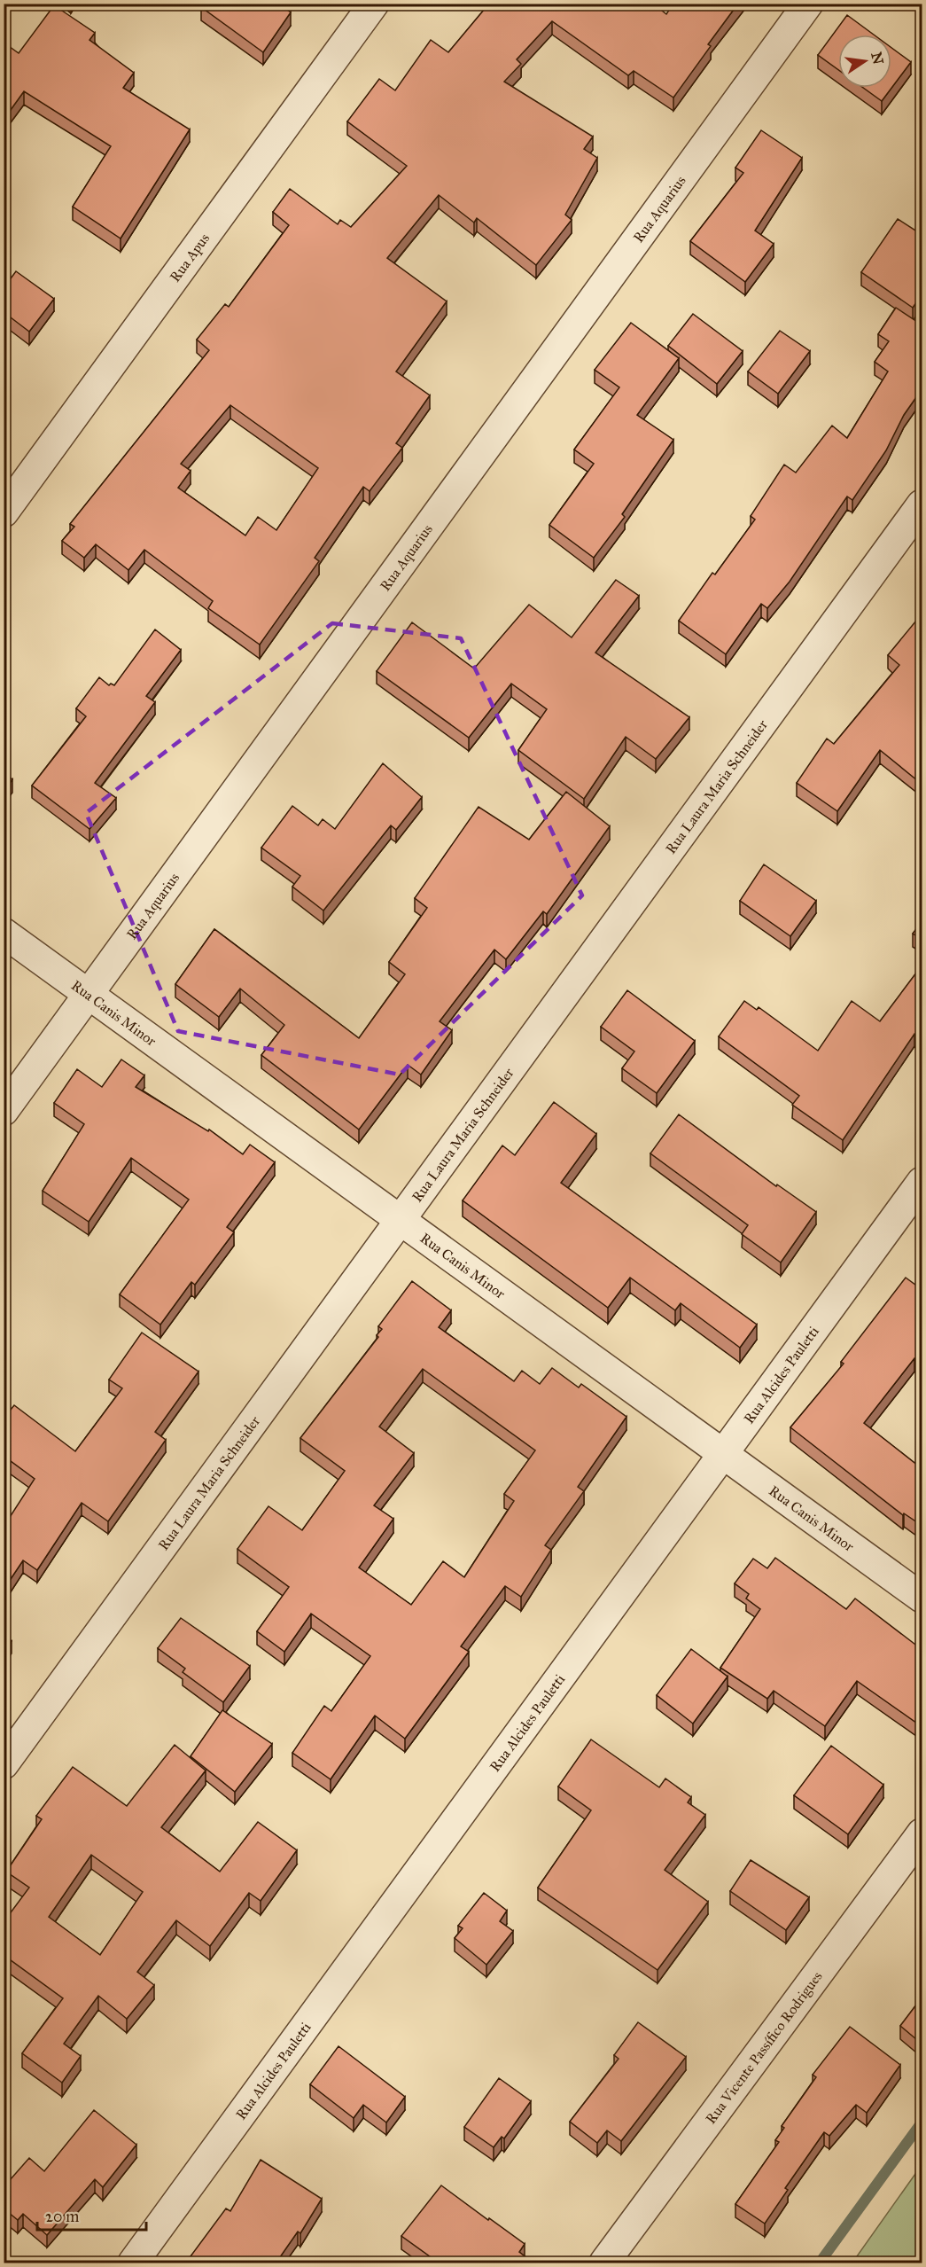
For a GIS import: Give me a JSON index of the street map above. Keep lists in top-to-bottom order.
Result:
{
  "streets": {
    "street": [
      "Rua Aquarius",
      "Rua Apus",
      "Rua Laura Maria Schneider",
      "Rua Canis Minor",
      "Rua Alcides Pauletti",
      "Rua Vicente Passífico Rodrigues"
    ]
  },
  "crossings": [
    ["Rua Aquarius", "Rua Canis Minor"],
    ["Rua Laura Maria Schneider", "Rua Canis Minor"],
    ["Rua Canis Minor", "Rua Alcides Pauletti"]
  ],
  "scale_bar": "20 m",
  "north": "right"
}
